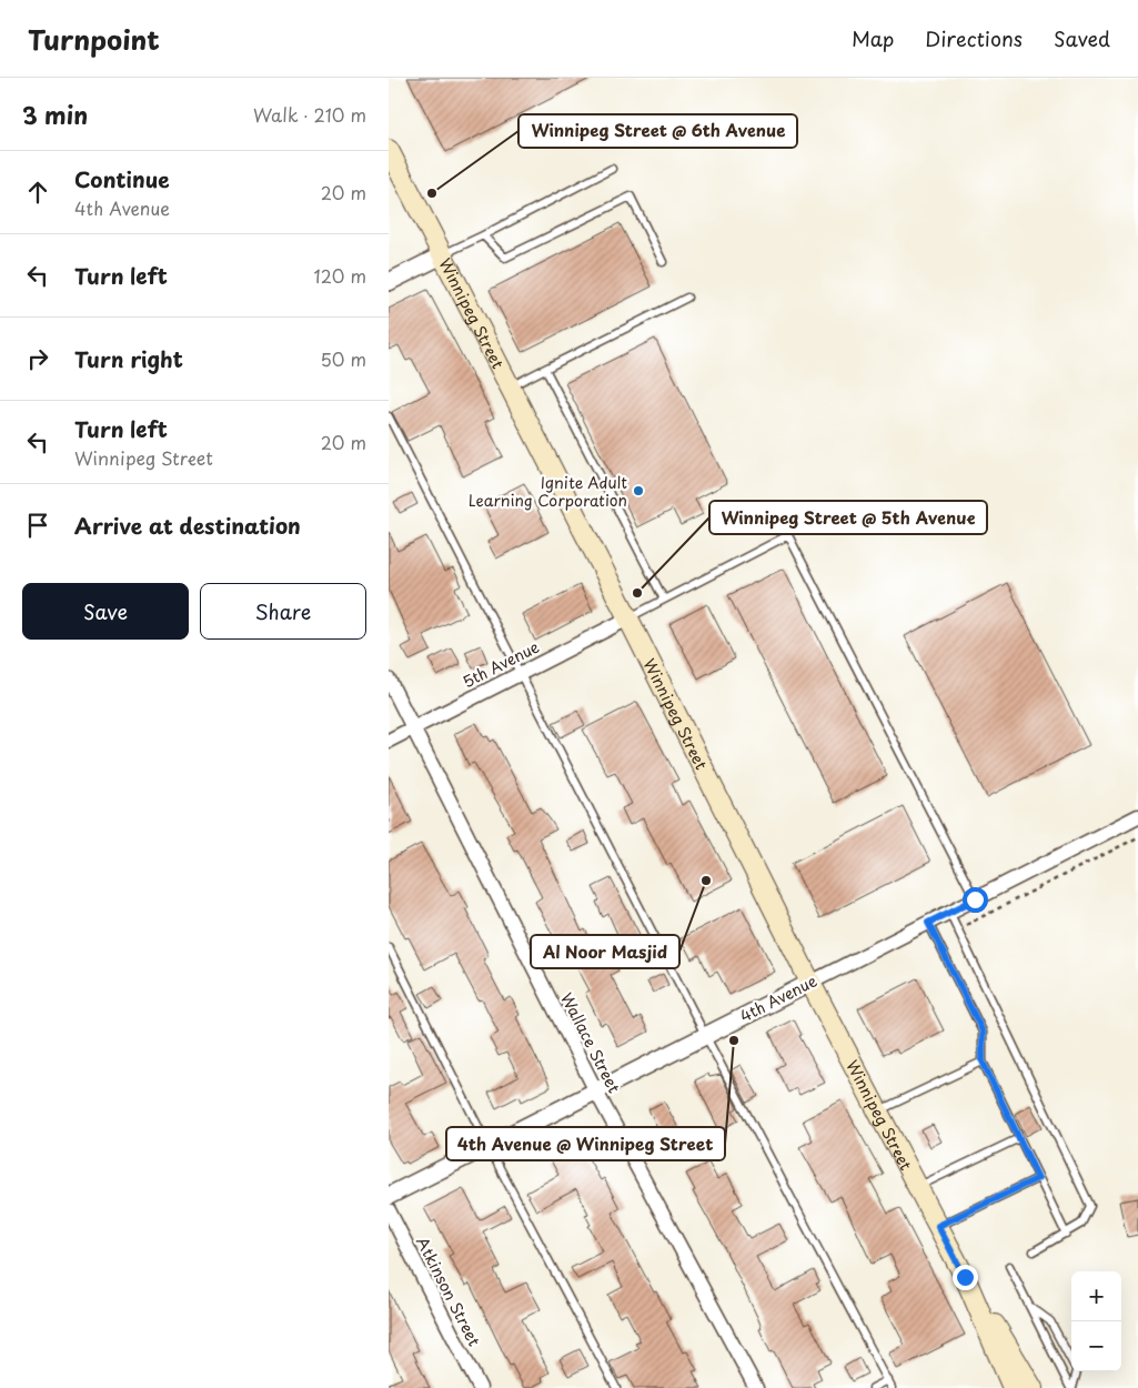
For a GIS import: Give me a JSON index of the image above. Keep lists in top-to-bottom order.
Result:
{
  "streets": {
    "main road": ["Winnipeg Street"],
    "street": [
      "5th Avenue",
      "4th Avenue",
      "Wallace Street",
      "Atkinson Street"
    ]
  },
  "crossings": [
    ["Winnipeg Street", "5th Avenue"],
    ["Winnipeg Street", "4th Avenue"],
    ["5th Avenue", "Wallace Street"],
    ["4th Avenue", "Wallace Street"]
  ],
  "places": [
    "Winnipeg Street @ 6th Avenue",
    "Ignite Adult Learning Corporation",
    "Winnipeg Street @ 5th Avenue",
    "Al Noor Masjid",
    "4th Avenue @ Winnipeg Street"
  ],
  "page": {
    "header": "Turnpoint",
    "nav": ["Map", "Directions", "Saved"],
    "heading": ["3 min", "Walk · 210 m"],
    "list": [
      ["Continue", "4th Avenue", "20 m"],
      ["Turn left", "120 m"],
      ["Turn right", "50 m"],
      ["Turn left", "Winnipeg Street", "20 m"],
      "Arrive at destination"
    ],
    "buttons": ["Save", "Share"],
    "map_buttons": ["+", "−"]
  }
}
